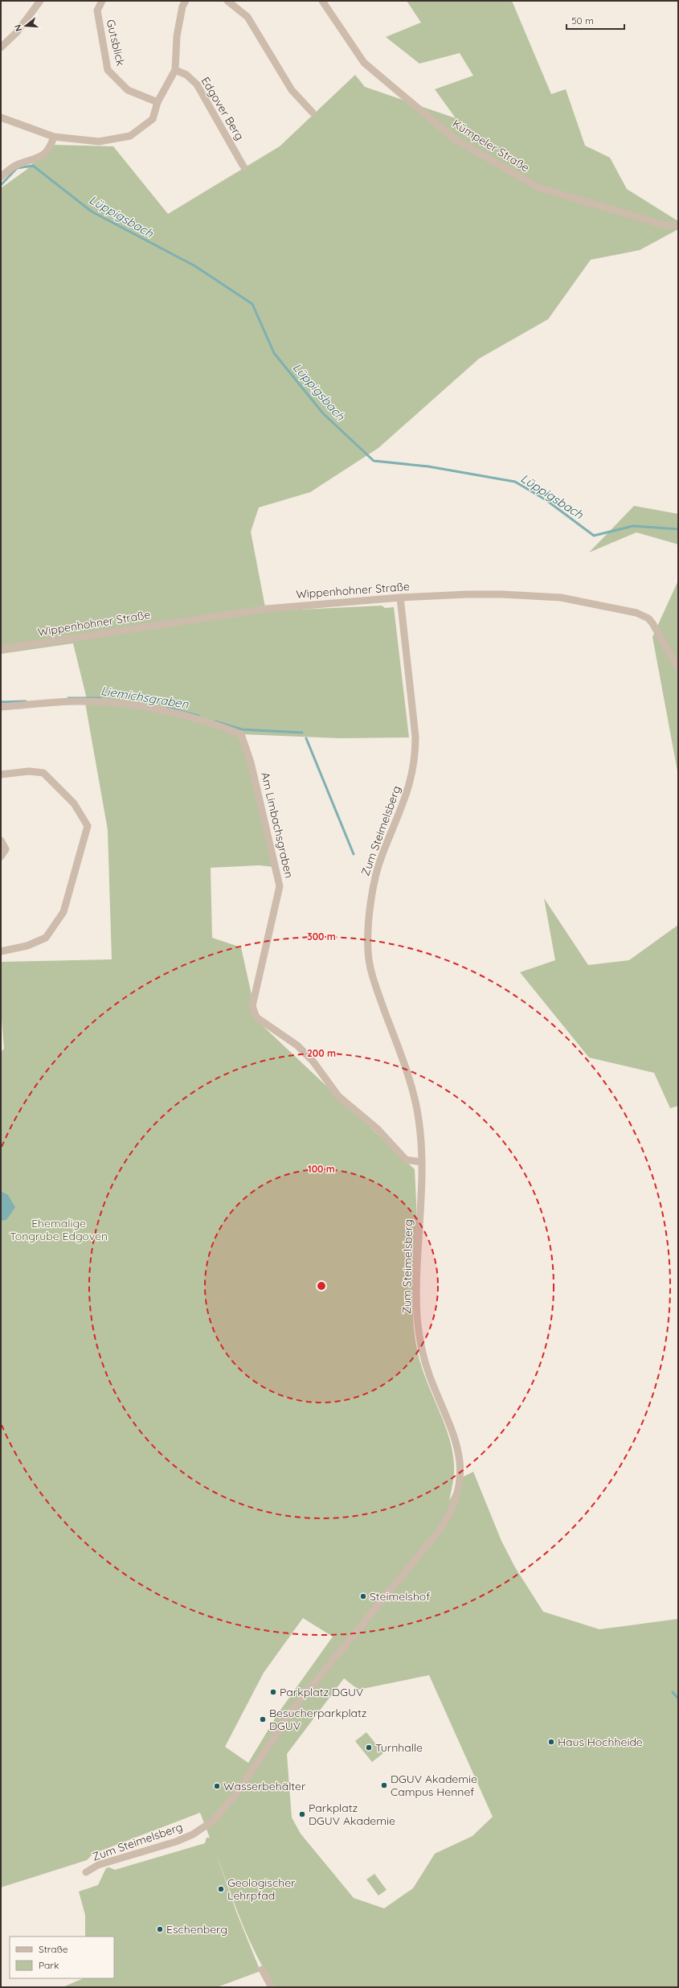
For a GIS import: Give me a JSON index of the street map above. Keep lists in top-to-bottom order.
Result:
{
  "streets": {
    "street": [
      "Gutsblick",
      "Edgover Berg",
      "Kümpeler Straße",
      "Wippenhohner Straße",
      "Am Limbachsgraben",
      "Zum Steimelsberg"
    ]
  },
  "crossings": [
    ["Wippenhohner Straße", "Zum Steimelsberg"],
    ["Am Limbachsgraben", "Zum Steimelsberg"]
  ],
  "water": ["Lüppigsbach", "Liemichsgraben"],
  "parks": ["Ehemalige Tongrube Edgoven"],
  "places": [
    "Steimelshof",
    "Parkplatz DGUV",
    "Besucherparkplatz DGUV",
    "Haus Hochheide",
    "Turnhalle",
    "DGUV Akademie Campus Hennef",
    "Wasserbehälter",
    "Parkplatz DGUV Akademie",
    "Geologischer Lehrpfad",
    "Eschenberg"
  ],
  "legend": ["Straße", "Park"],
  "scale_bar": "50 m",
  "north": "left",
  "rings": ["300 m", "200 m", "100 m"]
}
